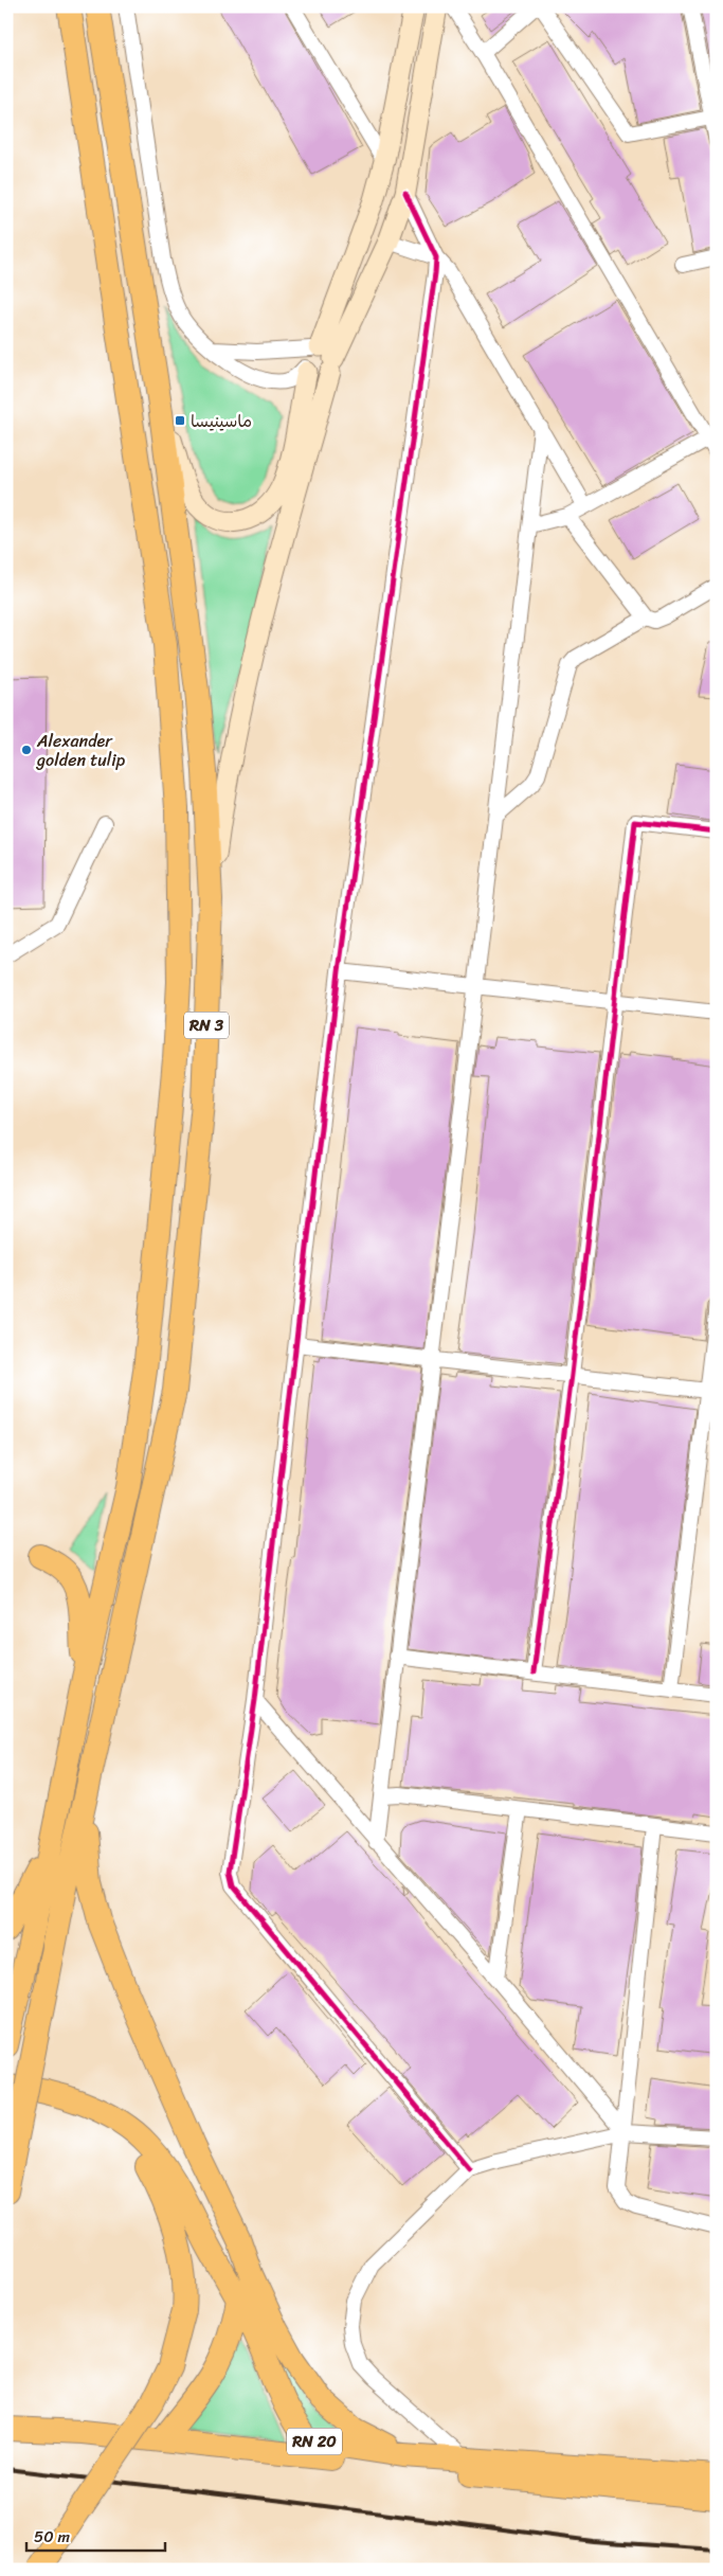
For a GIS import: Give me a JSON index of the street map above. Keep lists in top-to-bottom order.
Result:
{
  "streets": {
    "highway": ["RN 3", "RN 20"]
  },
  "places": {
    "transit": ["ماسينيسا"],
    "other": ["Alexander golden tulip"]
  },
  "scale_bar": "50 m"
}
